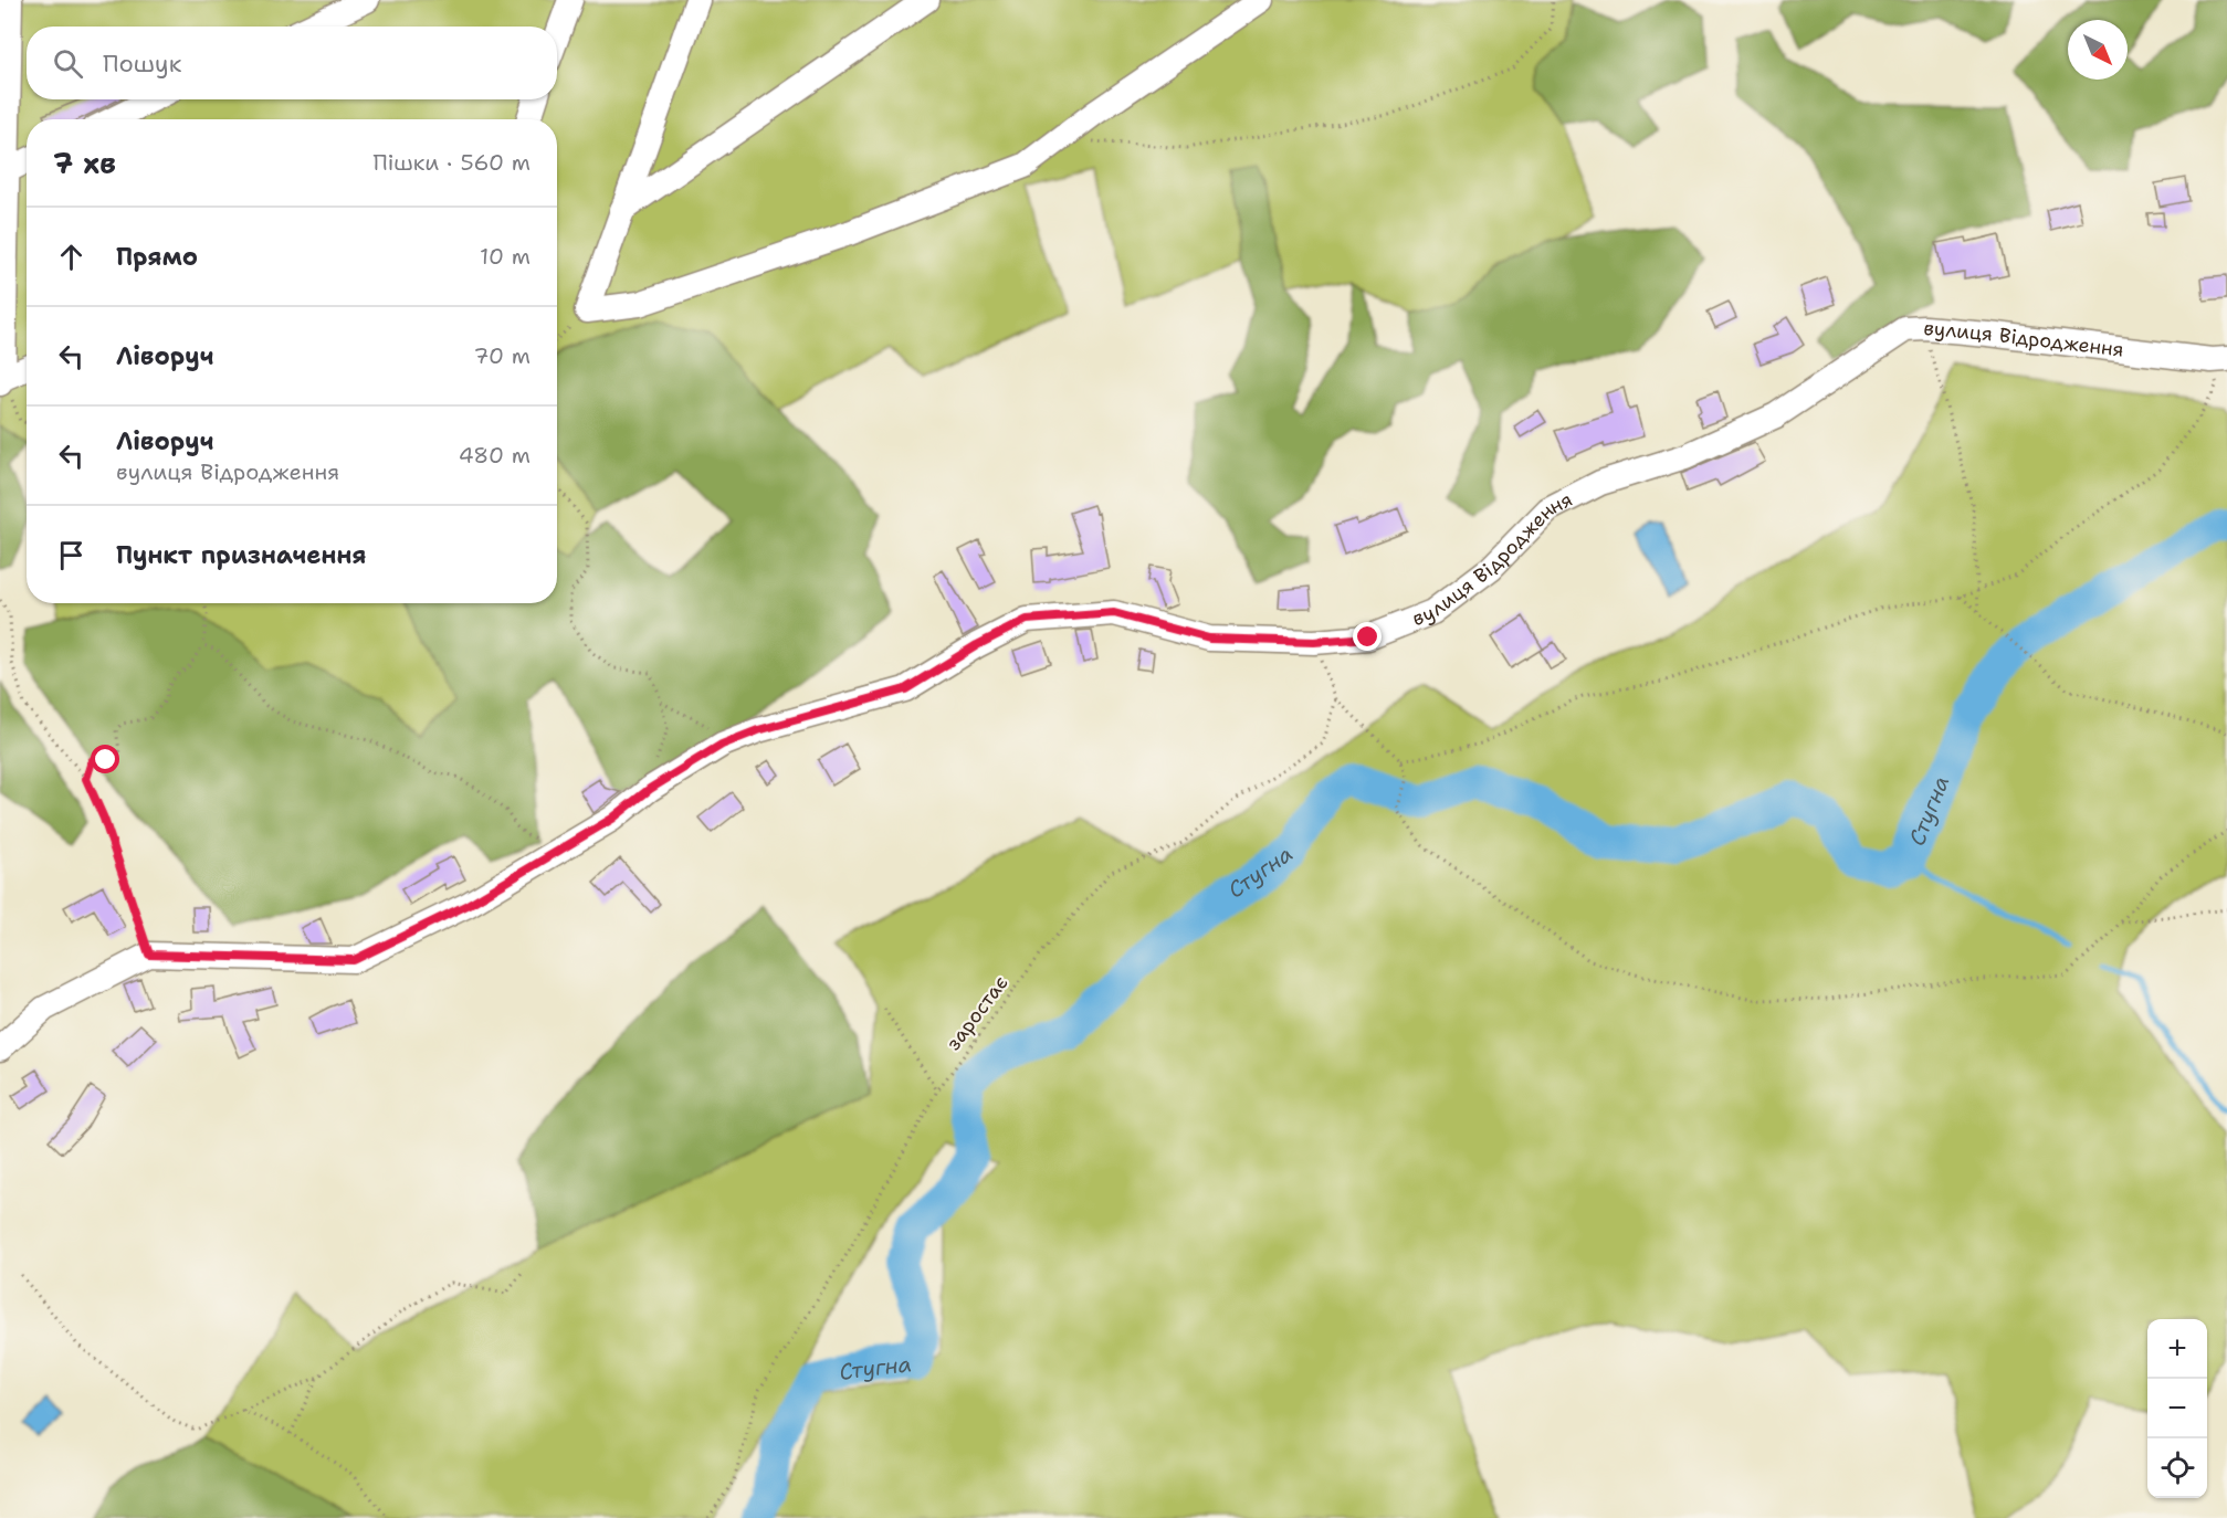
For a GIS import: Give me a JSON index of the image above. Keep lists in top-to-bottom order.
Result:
{
  "streets": {
    "street": ["вулиця Відродження"],
    "path": ["заростає"]
  },
  "water": ["Стугна"],
  "north": "bottom right",
  "page": {
    "search": "Пошук",
    "heading": ["7 хв", "Пішки · 560 m"],
    "list": [
      ["Прямо", "10 m"],
      ["Ліворуч", "70 m"],
      ["Ліворуч", "вулиця Відродження", "480 m"],
      "Пункт призначення"
    ],
    "map_buttons": ["+", "−"]
  }
}
